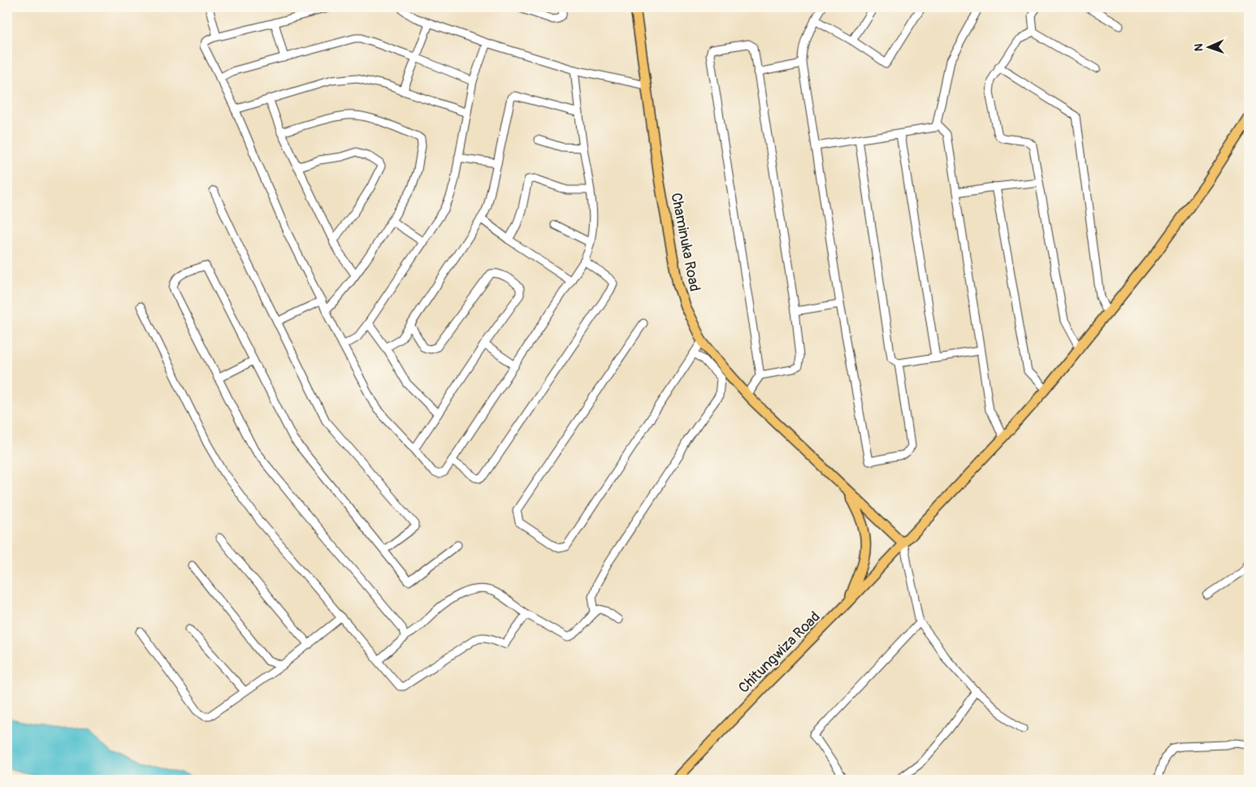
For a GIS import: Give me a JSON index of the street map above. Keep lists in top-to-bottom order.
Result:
{
  "streets": {
    "main road": ["Chaminuka Road", "Chitungwiza Road"]
  },
  "crossings": [
    ["Chaminuka Road", "Chitungwiza Road"]
  ],
  "north": "left"
}
